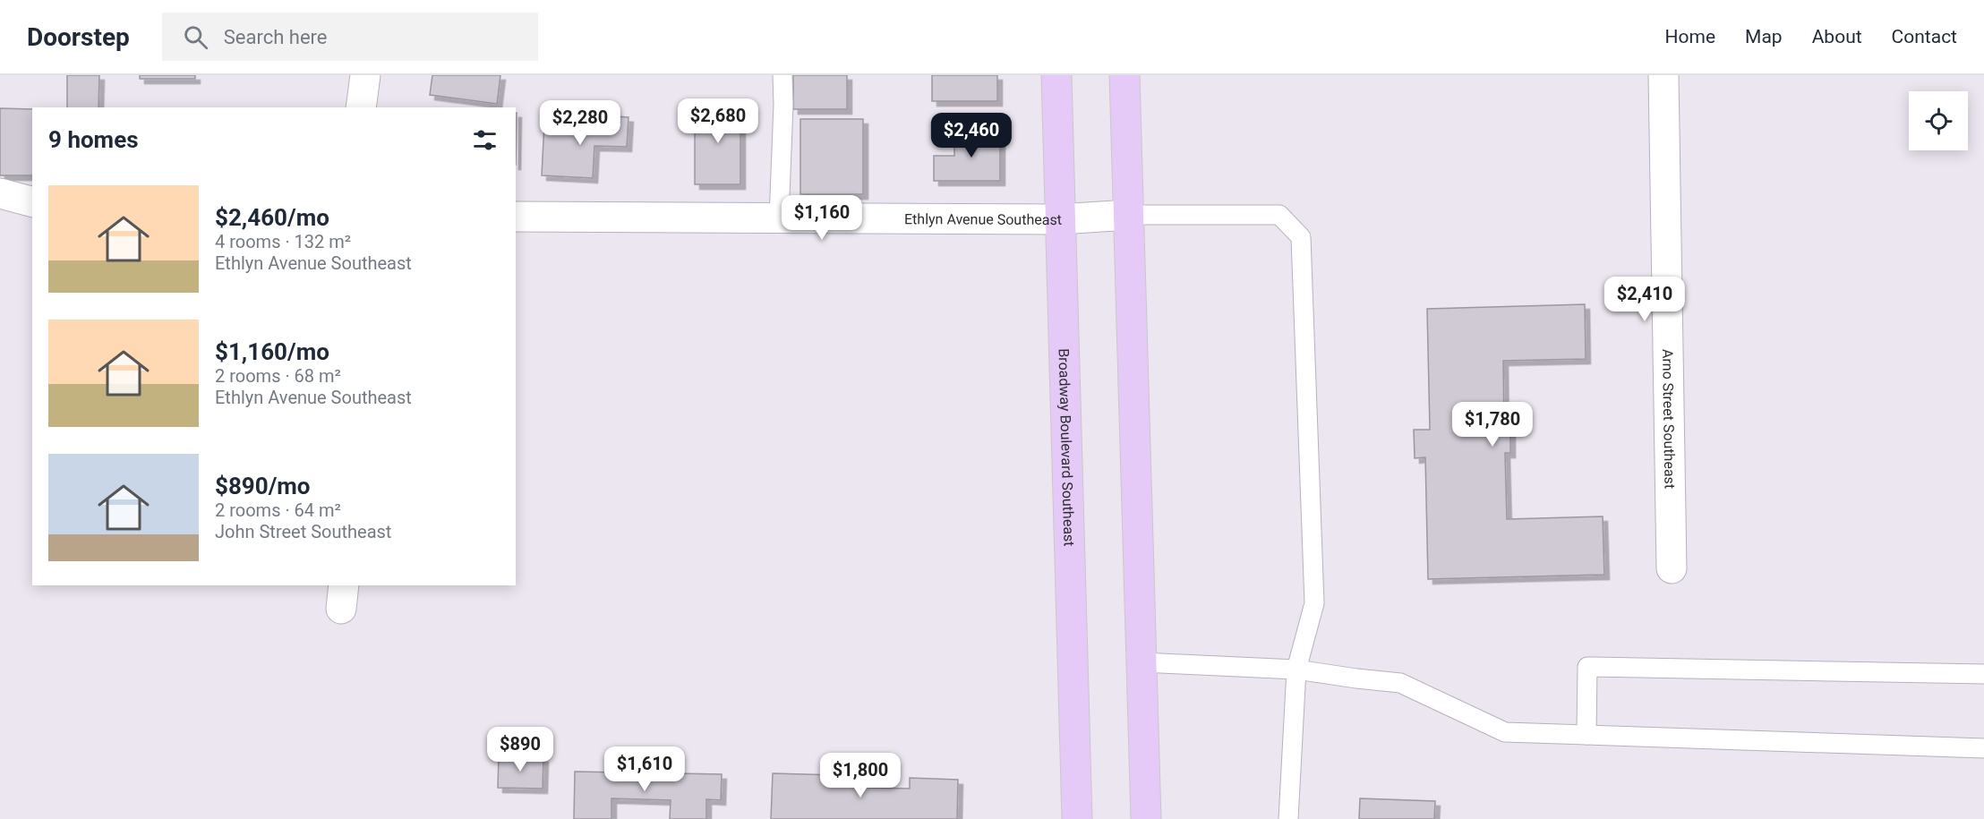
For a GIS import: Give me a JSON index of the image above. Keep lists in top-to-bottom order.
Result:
{
  "streets": {
    "main road": ["Broadway Boulevard Southeast"],
    "street": ["Ethlyn Avenue Southeast", "Arno Street Southeast"]
  },
  "crossings": [
    ["Ethlyn Avenue Southeast", "Broadway Boulevard Southeast"]
  ],
  "page": {
    "header": "Doorstep",
    "search": "Search here",
    "nav": [
      "Home",
      "Map",
      "About",
      "Contact"
    ],
    "price": [
      "$2,680",
      "$2,280",
      "$2,460",
      "$1,160",
      "$2,410",
      "$1,780",
      "$890",
      "$1,610",
      "$1,800"
    ],
    "heading": "9 homes",
    "list": [
      {
        "name": "$2,460/mo",
        "note": "4 rooms · 132 m² · Ethlyn Avenue Southeast"
      },
      {
        "name": "$1,160/mo",
        "note": "2 rooms · 68 m² · Ethlyn Avenue Southeast"
      },
      {
        "name": "$890/mo",
        "note": "2 rooms · 64 m² · John Street Southeast"
      }
    ]
  }
}
